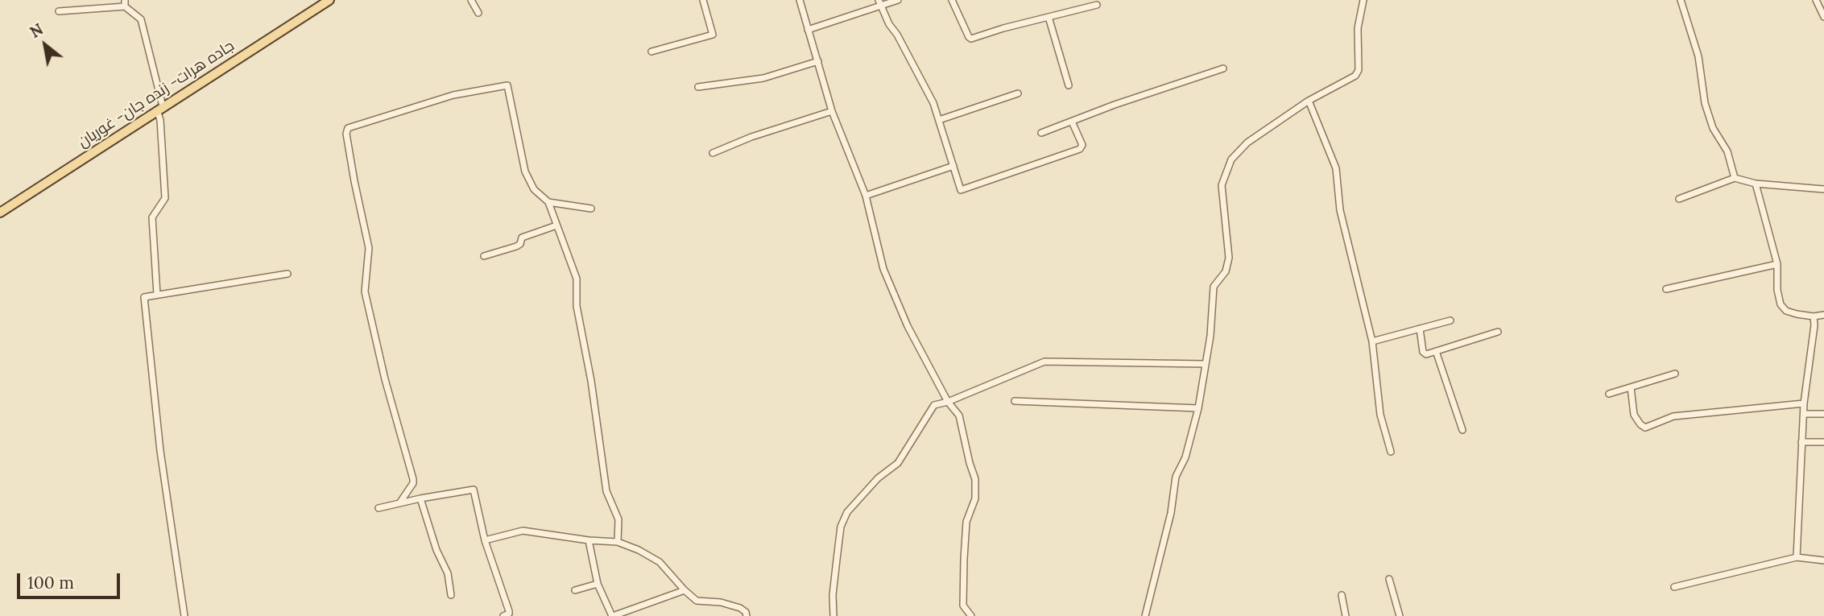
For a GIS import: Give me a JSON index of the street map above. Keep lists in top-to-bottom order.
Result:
{
  "streets": {
    "main road": ["جاده هرات- زنده جان- غوریان"]
  },
  "scale_bar": "100 m",
  "north": "top left"
}
